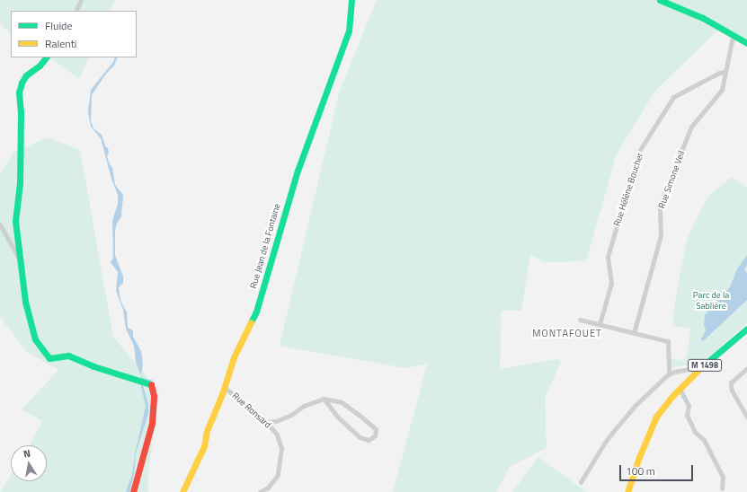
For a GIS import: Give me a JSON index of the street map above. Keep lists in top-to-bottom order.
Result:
{
  "streets": {
    "street": [
      "Rue Simone Veil",
      "Rue Hélène Boucher",
      "Rue Jean de la Fontaine",
      "M 1498",
      "Rue Ronsard"
    ]
  },
  "crossings": [
    ["Rue Simone Veil", "Rue Hélène Boucher"],
    ["Rue Jean de la Fontaine", "Rue Ronsard"]
  ],
  "districts": ["MONTAFOUET"],
  "parks": ["Parc de la Sablière"],
  "legend": ["Fluide", "Ralenti"],
  "scale_bar": "100 m",
  "north": "top"
}
